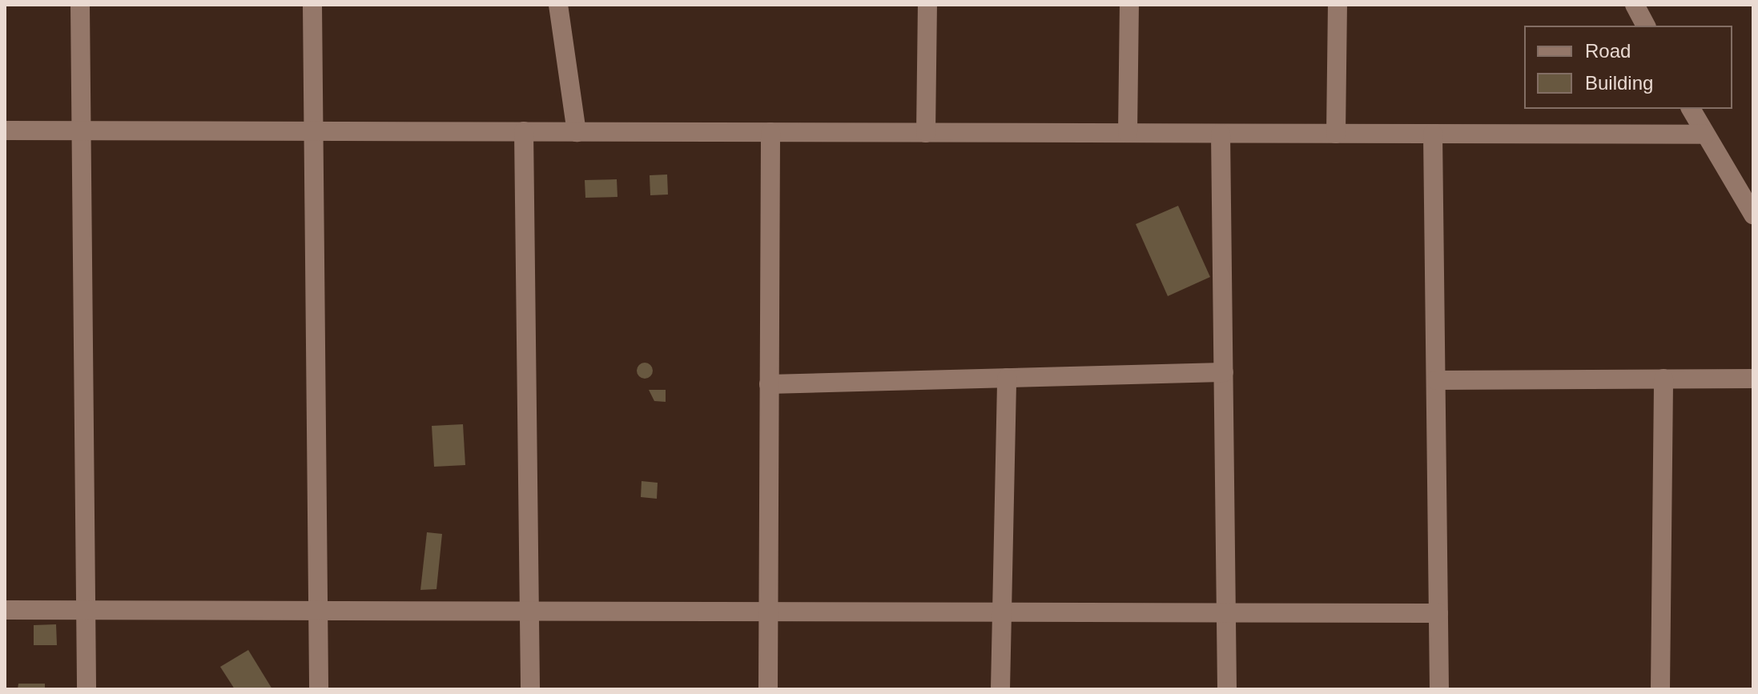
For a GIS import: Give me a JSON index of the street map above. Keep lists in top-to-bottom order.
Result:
{
  "legend": ["Road", "Building"]
}
